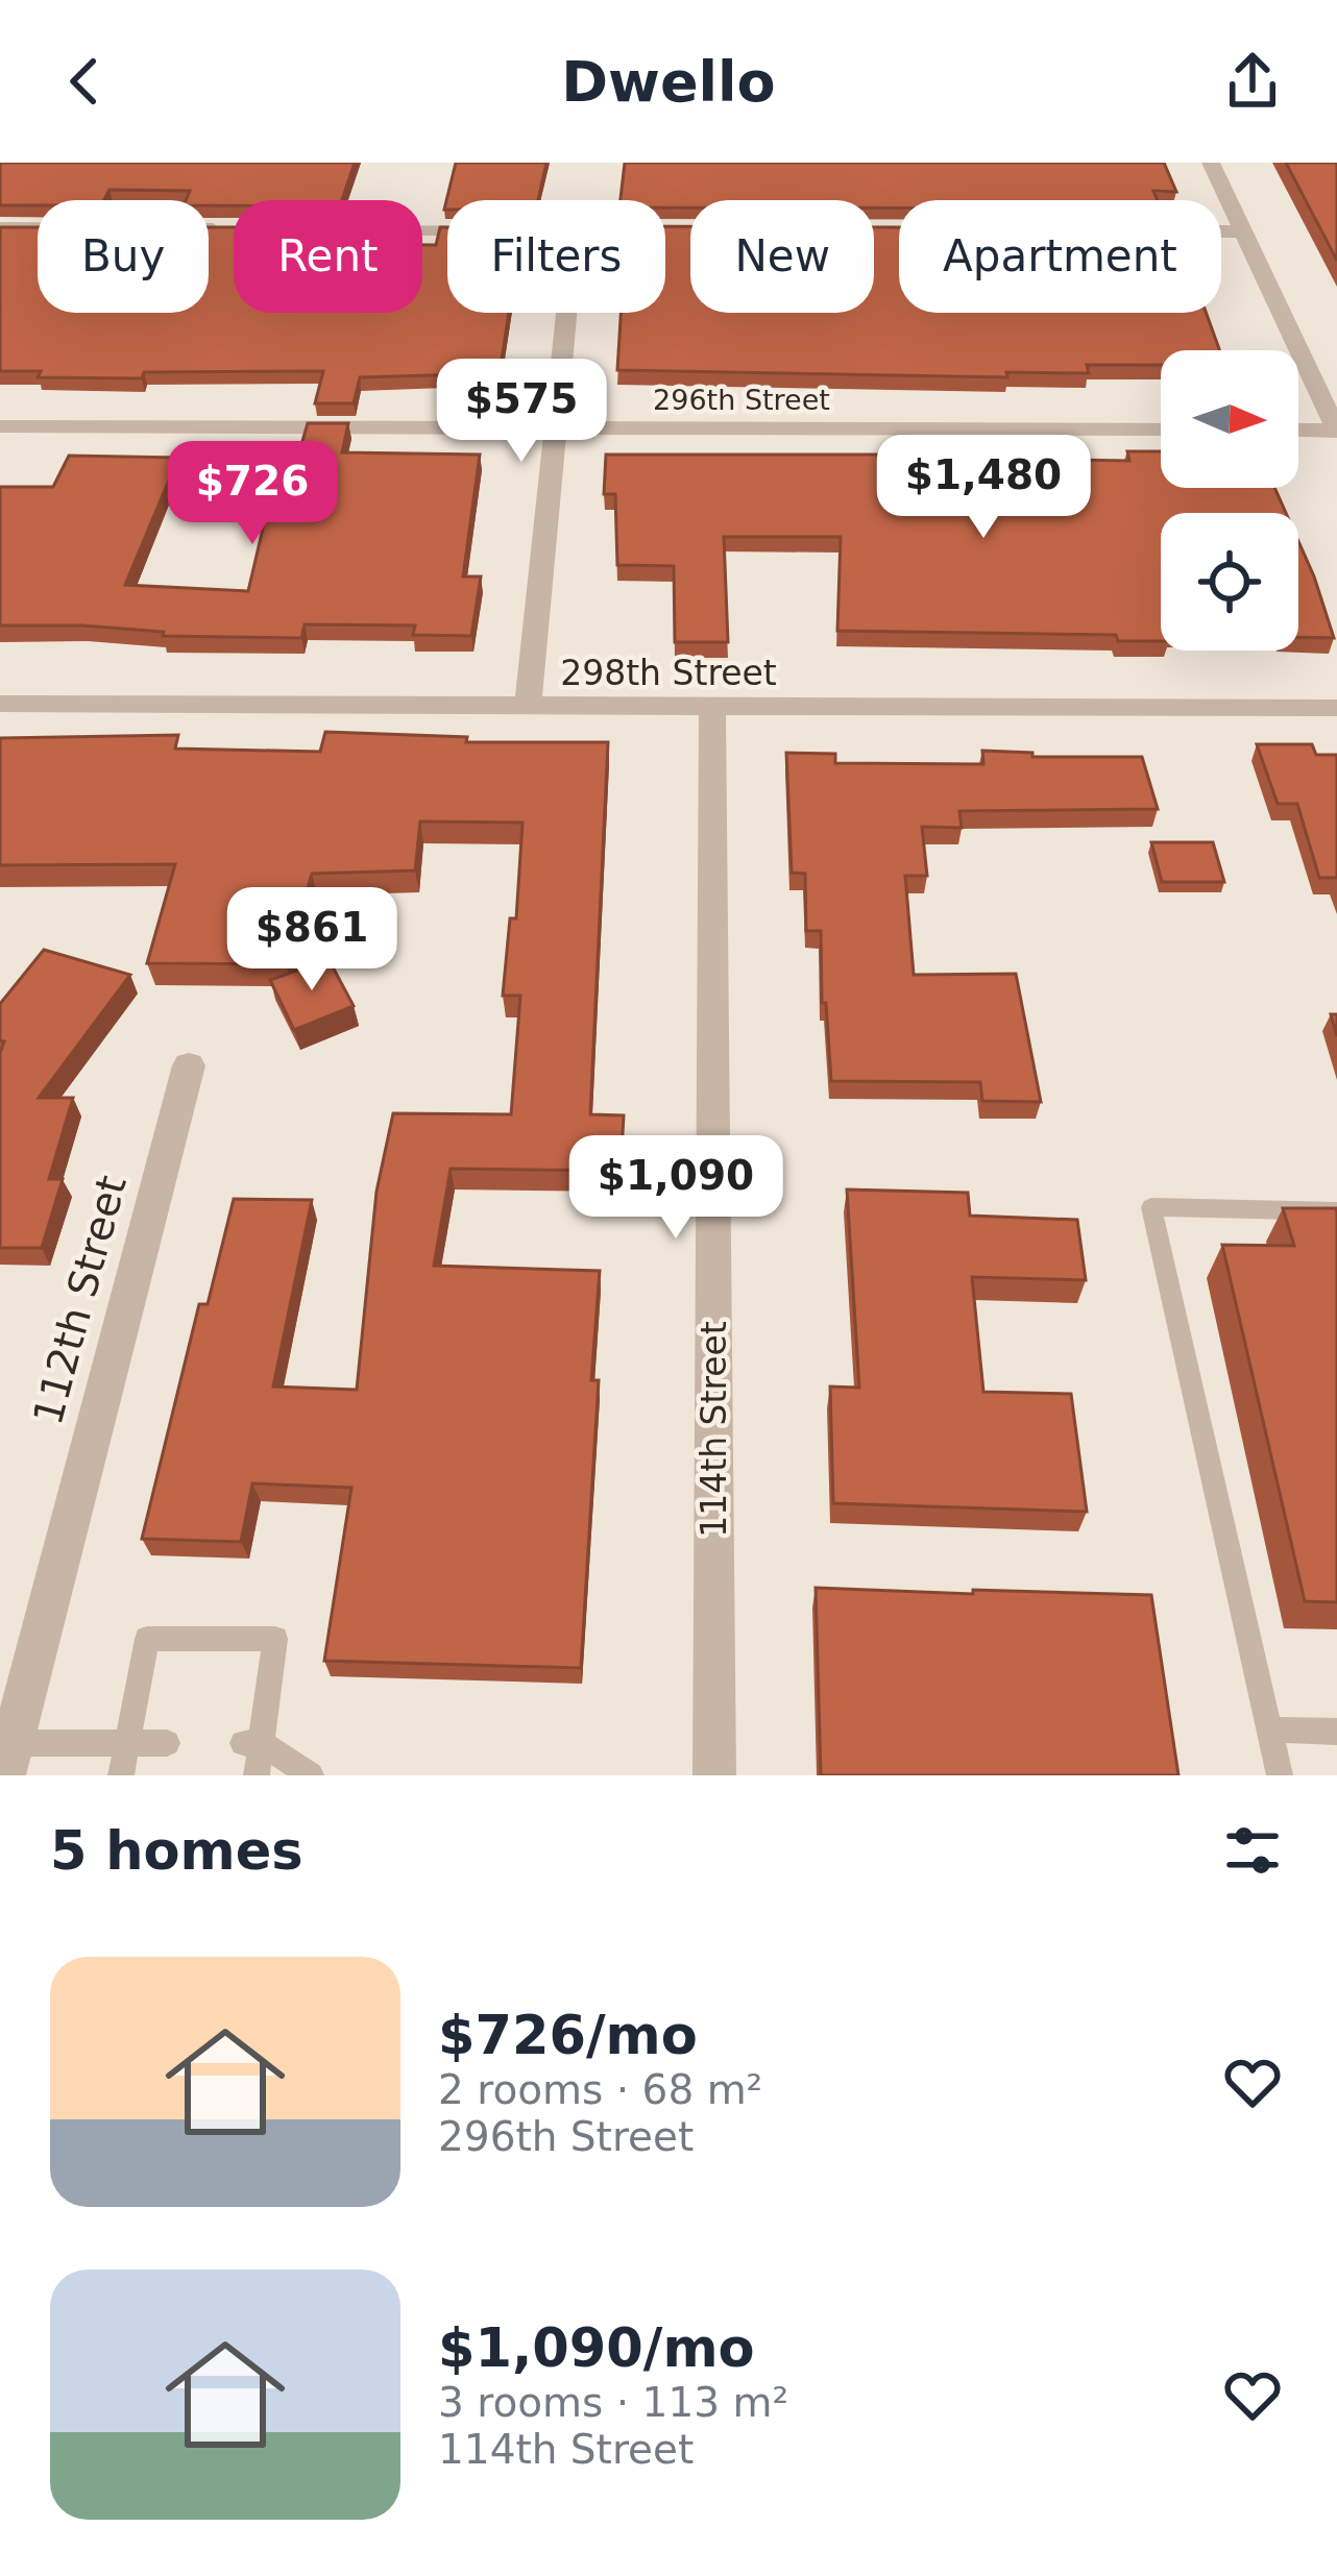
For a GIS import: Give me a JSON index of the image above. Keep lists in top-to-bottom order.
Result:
{
  "streets": {
    "street": [
      "296th Street",
      "298th Street",
      "112th Street",
      "114th Street"
    ]
  },
  "crossings": [
    ["298th Street", "114th Street"]
  ],
  "north": "right",
  "page": {
    "header": "Dwello",
    "chip": [
      "Buy",
      "Rent",
      "Filters",
      "New",
      "Apartment"
    ],
    "price": [
      "$575",
      "$1,480",
      "$726",
      "$861",
      "$1,090"
    ],
    "heading": "5 homes",
    "list": [
      {
        "name": "$726/mo",
        "note": "2 rooms · 68 m² · 296th Street"
      },
      {
        "name": "$1,090/mo",
        "note": "3 rooms · 113 m² · 114th Street"
      }
    ]
  }
}
